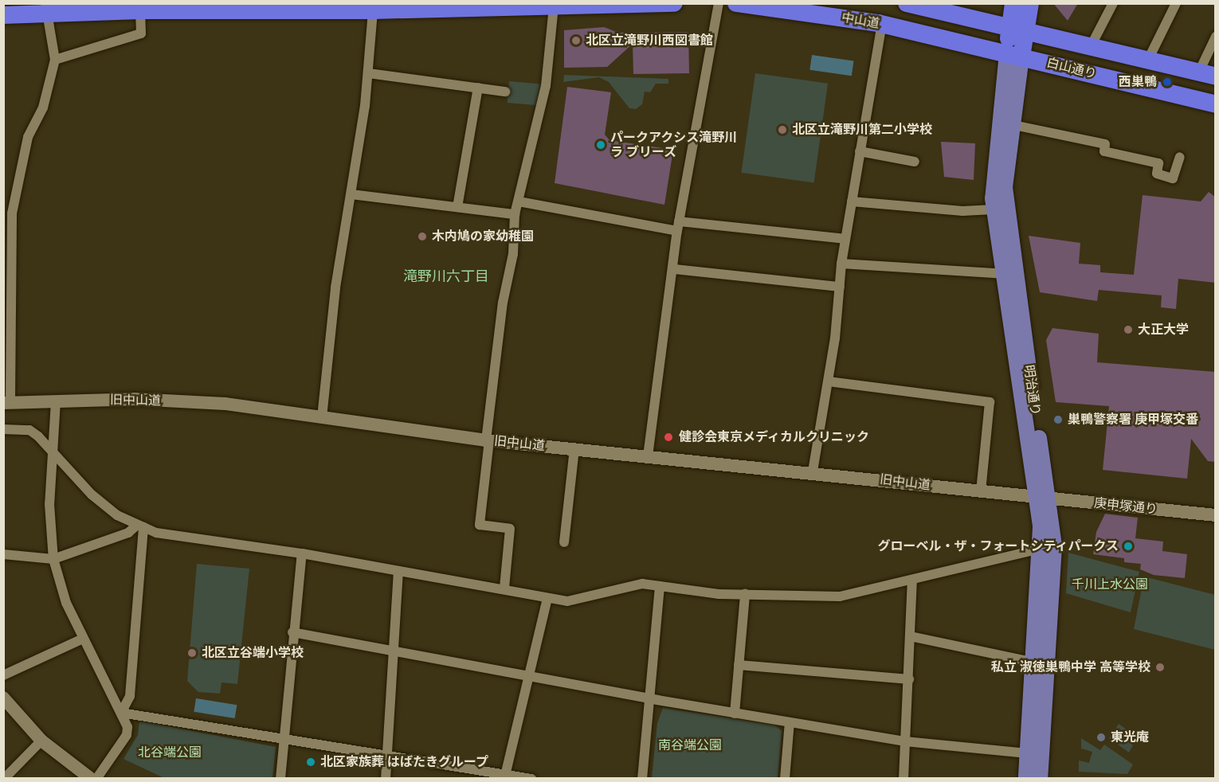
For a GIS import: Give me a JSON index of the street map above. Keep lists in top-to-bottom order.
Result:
{
  "streets": {
    "highway": ["中山道", "白山通り", "明治通り"],
    "street": ["旧中山道", "庚申塚通り"]
  },
  "crossings": [
    ["中山道", "白山通り"],
    ["白山通り", "明治通り"],
    ["明治通り", "旧中山道"],
    ["明治通り", "庚申塚通り"],
    ["旧中山道", "庚申塚通り"]
  ],
  "districts": ["滝野川六丁目"],
  "parks": ["千川上水公園", "南谷端公園", "北谷端公園"],
  "places": [
    "北区立滝野川西図書館",
    "西巣鴨",
    "北区立滝野川第二小学校",
    "パークアクシス滝野川 ラ ブリーズ",
    "木内鳩の家幼稚園",
    "大正大学",
    "巣鴨警察署 庚甲塚交番",
    "健診会東京メディカルクリニック",
    "グローベル・ザ・フォートシティパークス",
    "北区立谷端小学校",
    "私立 淑徳巣鴨中学 高等学校",
    "東光庵",
    "北区家族葬 はばたきグループ"
  ]
}
